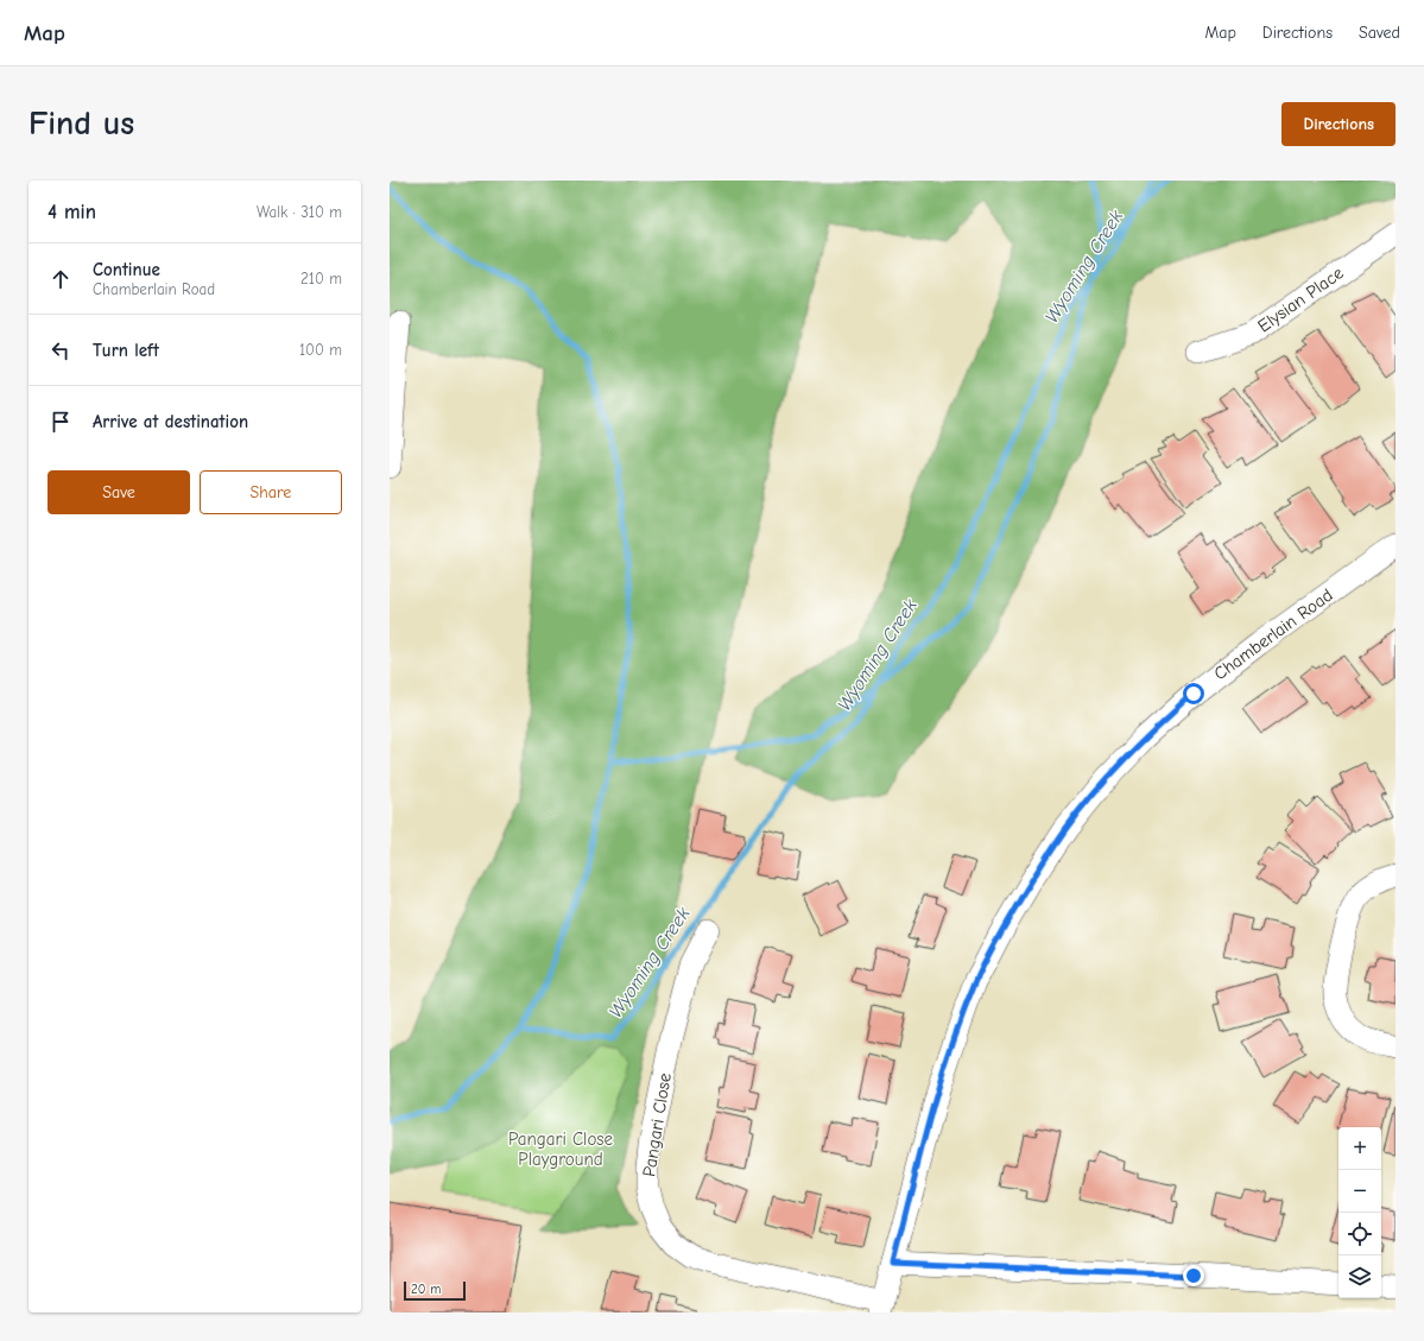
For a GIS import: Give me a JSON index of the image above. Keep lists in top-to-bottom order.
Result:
{
  "streets": {
    "street": ["Elysian Place", "Chamberlain Road", "Pangari Close"]
  },
  "crossings": [
    ["Chamberlain Road", "Pangari Close"]
  ],
  "water": ["Wyoming Creek"],
  "parks": ["Pangari Close Playground"],
  "scale_bar": "20 m",
  "page": {
    "header": "Map",
    "nav": ["Map", "Directions", "Saved"],
    "buttons": [
      "Directions",
      ["Save", "Share"]
    ],
    "title": "Find us",
    "heading": ["4 min", "Walk · 310 m"],
    "list": [
      ["Continue", "Chamberlain Road", "210 m"],
      ["Turn left", "100 m"],
      "Arrive at destination"
    ],
    "map_buttons": ["+", "−"],
    "scale": "20 m"
  }
}
